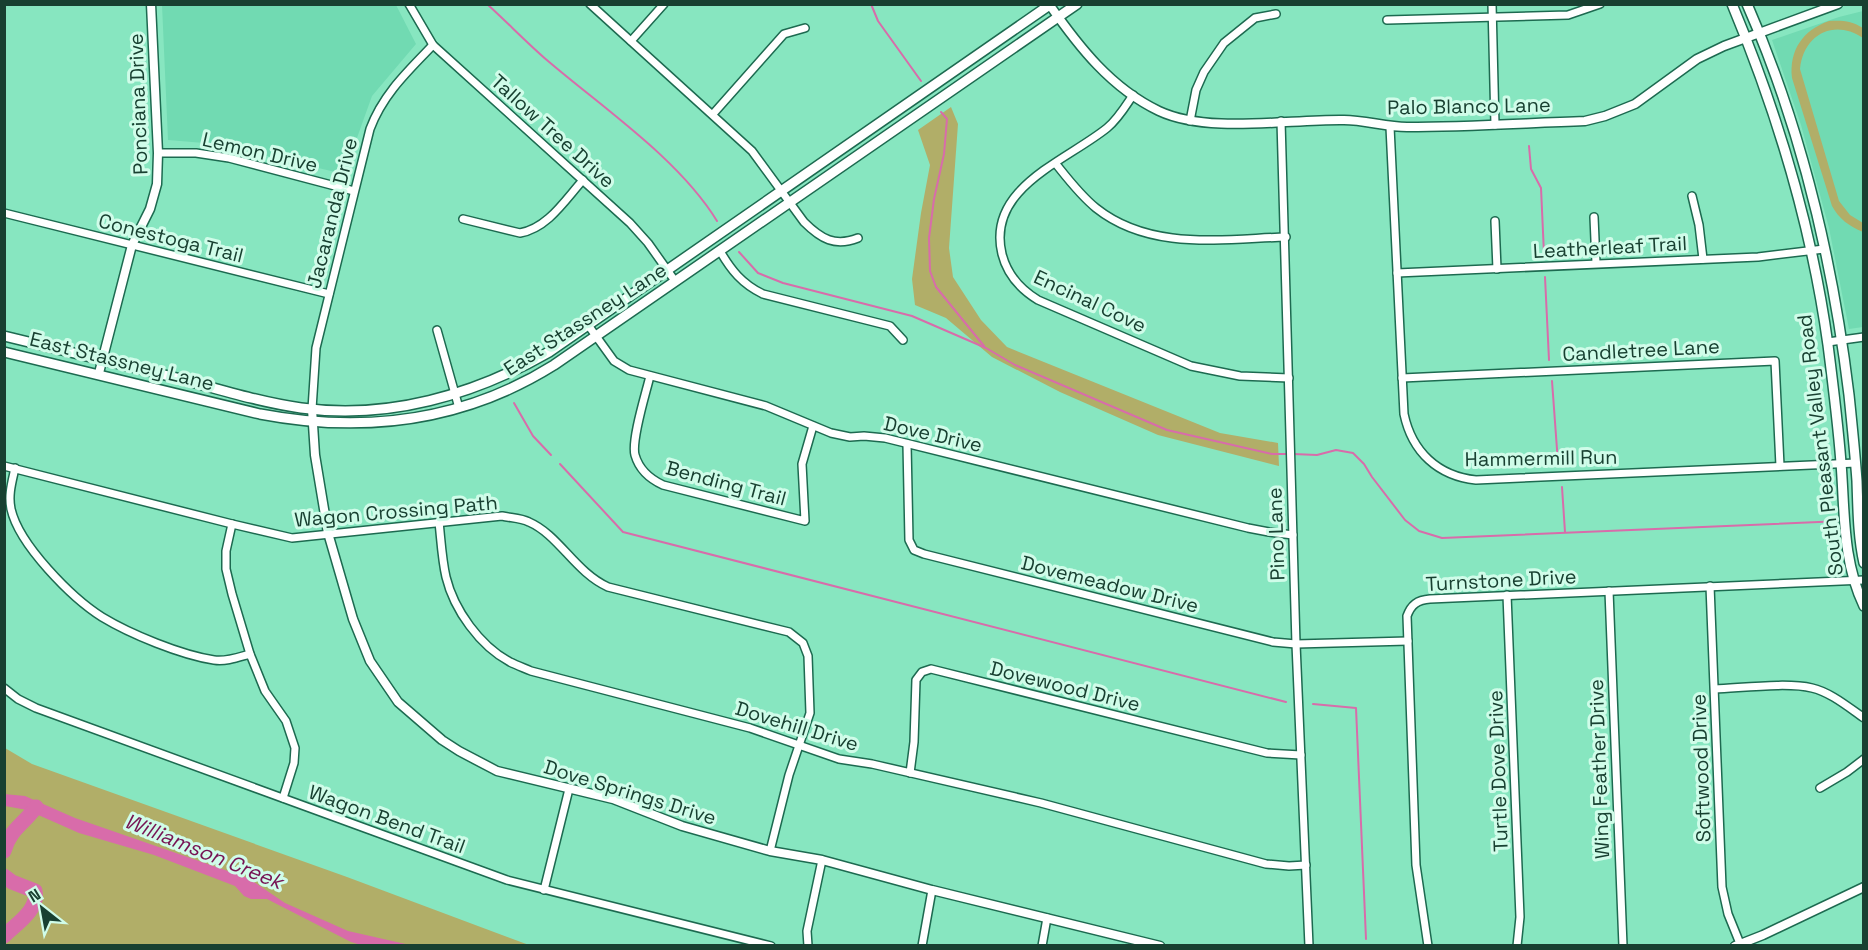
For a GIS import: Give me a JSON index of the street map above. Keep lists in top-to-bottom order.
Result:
{
  "streets": {
    "main road": ["East Stassney Lane", "South Pleasant Valley Road"],
    "street": [
      "Ponciana Drive",
      "Palo Blanco Lane",
      "Tallow Tree Drive",
      "Lemon Drive",
      "Jacaranda Drive",
      "Conestoga Trail",
      "Leatherleaf Trail",
      "Encinal Cove",
      "Candletree Lane",
      "Dove Drive",
      "Hammermill Run",
      "Bending Trail",
      "Wagon Crossing Path",
      "Pino Lane",
      "Turnstone Drive",
      "Dovemeadow Drive",
      "Dovewood Drive",
      "Dovehill Drive",
      "Softwood Drive",
      "Wing Feather Drive",
      "Turtle Dove Drive",
      "Dove Springs Drive",
      "Wagon Bend Trail"
    ]
  },
  "crossings": [
    ["Ponciana Drive", "Lemon Drive"],
    ["Ponciana Drive", "Conestoga Trail"],
    ["Ponciana Drive", "East Stassney Lane"],
    ["Palo Blanco Lane", "Encinal Cove"],
    ["Palo Blanco Lane", "East Stassney Lane"],
    ["Palo Blanco Lane", "South Pleasant Valley Road"],
    ["Palo Blanco Lane", "Hammermill Run"],
    ["Palo Blanco Lane", "Pino Lane"],
    ["Tallow Tree Drive", "Jacaranda Drive"],
    ["Tallow Tree Drive", "East Stassney Lane"],
    ["Lemon Drive", "Jacaranda Drive"],
    ["Jacaranda Drive", "Conestoga Trail"],
    ["Jacaranda Drive", "East Stassney Lane"],
    ["Jacaranda Drive", "Dove Springs Drive"],
    ["Leatherleaf Trail", "South Pleasant Valley Road"],
    ["Leatherleaf Trail", "Hammermill Run"],
    ["Encinal Cove", "Pino Lane"],
    ["East Stassney Lane", "Dove Drive"],
    ["East Stassney Lane", "Dove Springs Drive"],
    ["Candletree Lane", "Hammermill Run"],
    ["Dove Drive", "Bending Trail"],
    ["Dove Drive", "Pino Lane"],
    ["Dove Drive", "Dovemeadow Drive"],
    ["South Pleasant Valley Road", "Hammermill Run"],
    ["South Pleasant Valley Road", "Turnstone Drive"],
    ["Wagon Crossing Path", "Dovehill Drive"],
    ["Wagon Crossing Path", "Dove Springs Drive"],
    ["Pino Lane", "Dovemeadow Drive"],
    ["Pino Lane", "Dovewood Drive"],
    ["Pino Lane", "Dovehill Drive"],
    ["Turnstone Drive", "Dovemeadow Drive"],
    ["Turnstone Drive", "Softwood Drive"],
    ["Turnstone Drive", "Wing Feather Drive"],
    ["Turnstone Drive", "Turtle Dove Drive"],
    ["Dovewood Drive", "Dovehill Drive"]
  ],
  "water": ["Williamson Creek"],
  "north": "top left"
}
